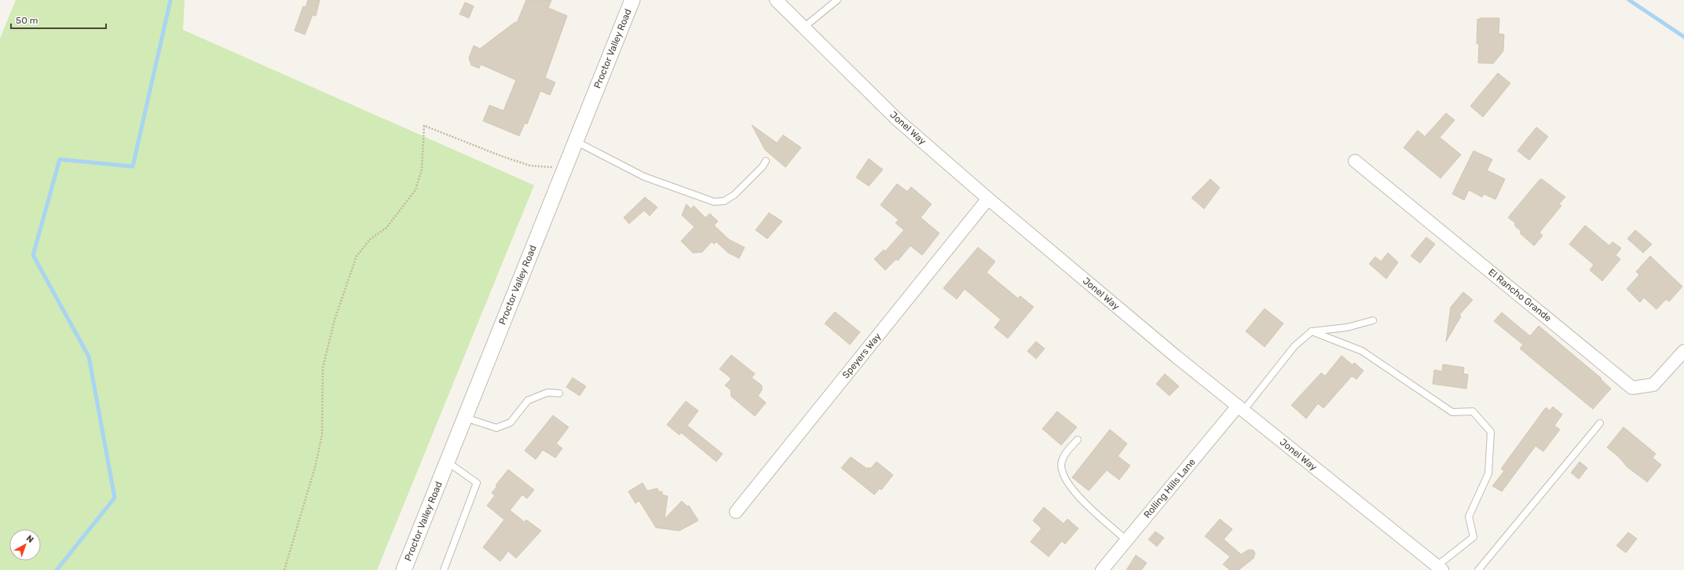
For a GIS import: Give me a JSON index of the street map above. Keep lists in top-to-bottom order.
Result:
{
  "streets": {
    "street": [
      "Proctor Valley Road",
      "Jonel Way",
      "El Rancho Grande",
      "Speyers Way",
      "Rolling Hills Lane"
    ]
  },
  "crossings": [
    ["Jonel Way", "Speyers Way"],
    ["Jonel Way", "Rolling Hills Lane"]
  ],
  "scale_bar": "50 m",
  "north": "top right"
}
